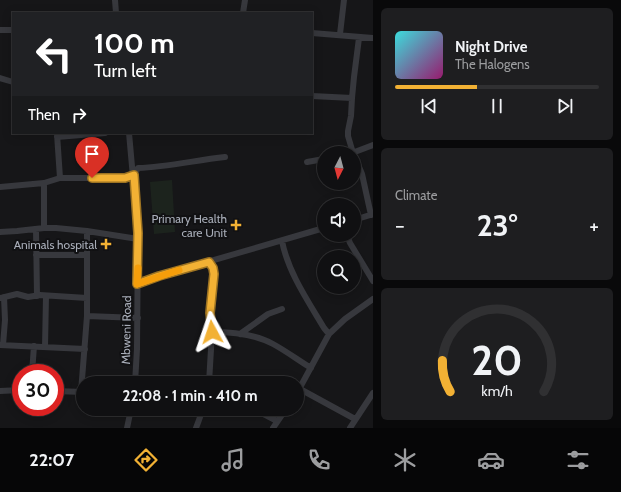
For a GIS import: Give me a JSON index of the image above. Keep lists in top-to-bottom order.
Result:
{
  "streets": {
    "street": ["Mbweni Road"]
  },
  "places": {
    "health": ["Primary Health care Unit", "Animals hospital"]
  },
  "north": "bottom",
  "page": {
    "turn": ["100 m", "Turn left"],
    "song": ["Night Drive", "The Halogens"],
    "then": "Then",
    "tile": "Climate",
    "heat": ["−", "23°", "+"],
    "limit": "30",
    "trip": "22:08 · 1 min · 410 m",
    "tabs": "22:07",
    "gauge": ["20", "km/h"]
  }
}
